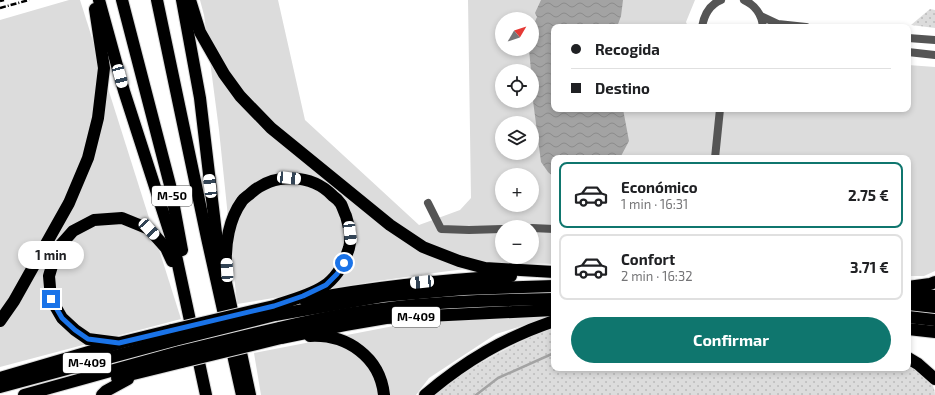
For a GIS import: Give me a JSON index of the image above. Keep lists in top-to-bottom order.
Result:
{
  "streets": {
    "highway": ["M-50", "M-409"]
  },
  "north": "top right",
  "page": {
    "map_buttons": ["+", "−"],
    "banner": ["Recogida", "Destino"],
    "list": [
      {
        "name": "Económico",
        "note": "1 min · 16:31",
        "value": "2.75 €"
      },
      {
        "name": "Confort",
        "note": "2 min · 16:32",
        "value": "3.71 €"
      }
    ],
    "bubble": "1 min",
    "buttons": "Confirmar"
  }
}
